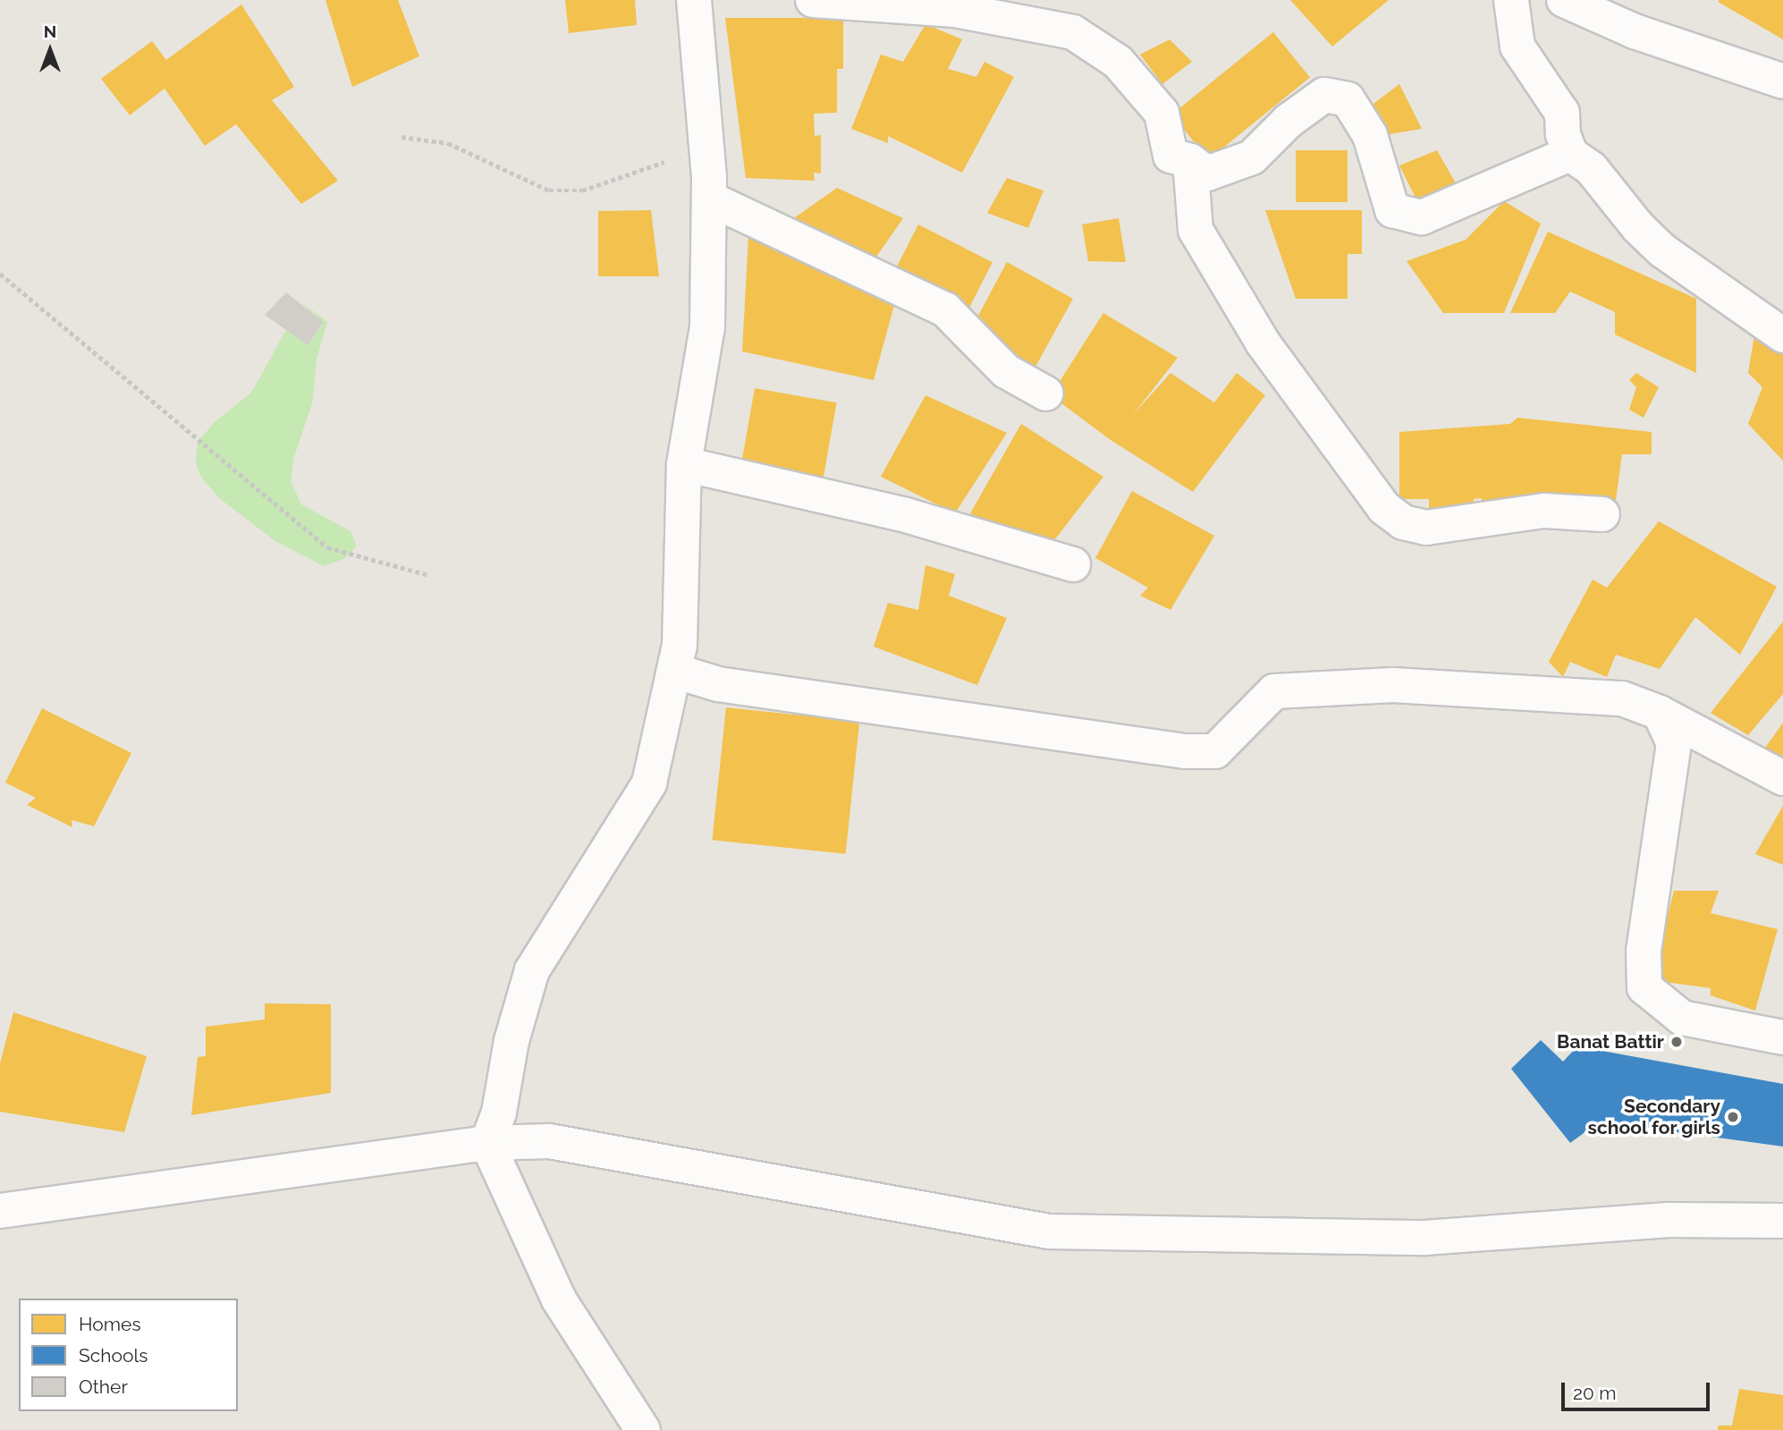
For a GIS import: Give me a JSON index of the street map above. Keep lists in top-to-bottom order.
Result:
{
  "places": ["Banat Battir", "Secondary school for girls"],
  "legend": ["Homes", "Schools", "Other"],
  "scale_bar": "20 m",
  "north": "top"
}
